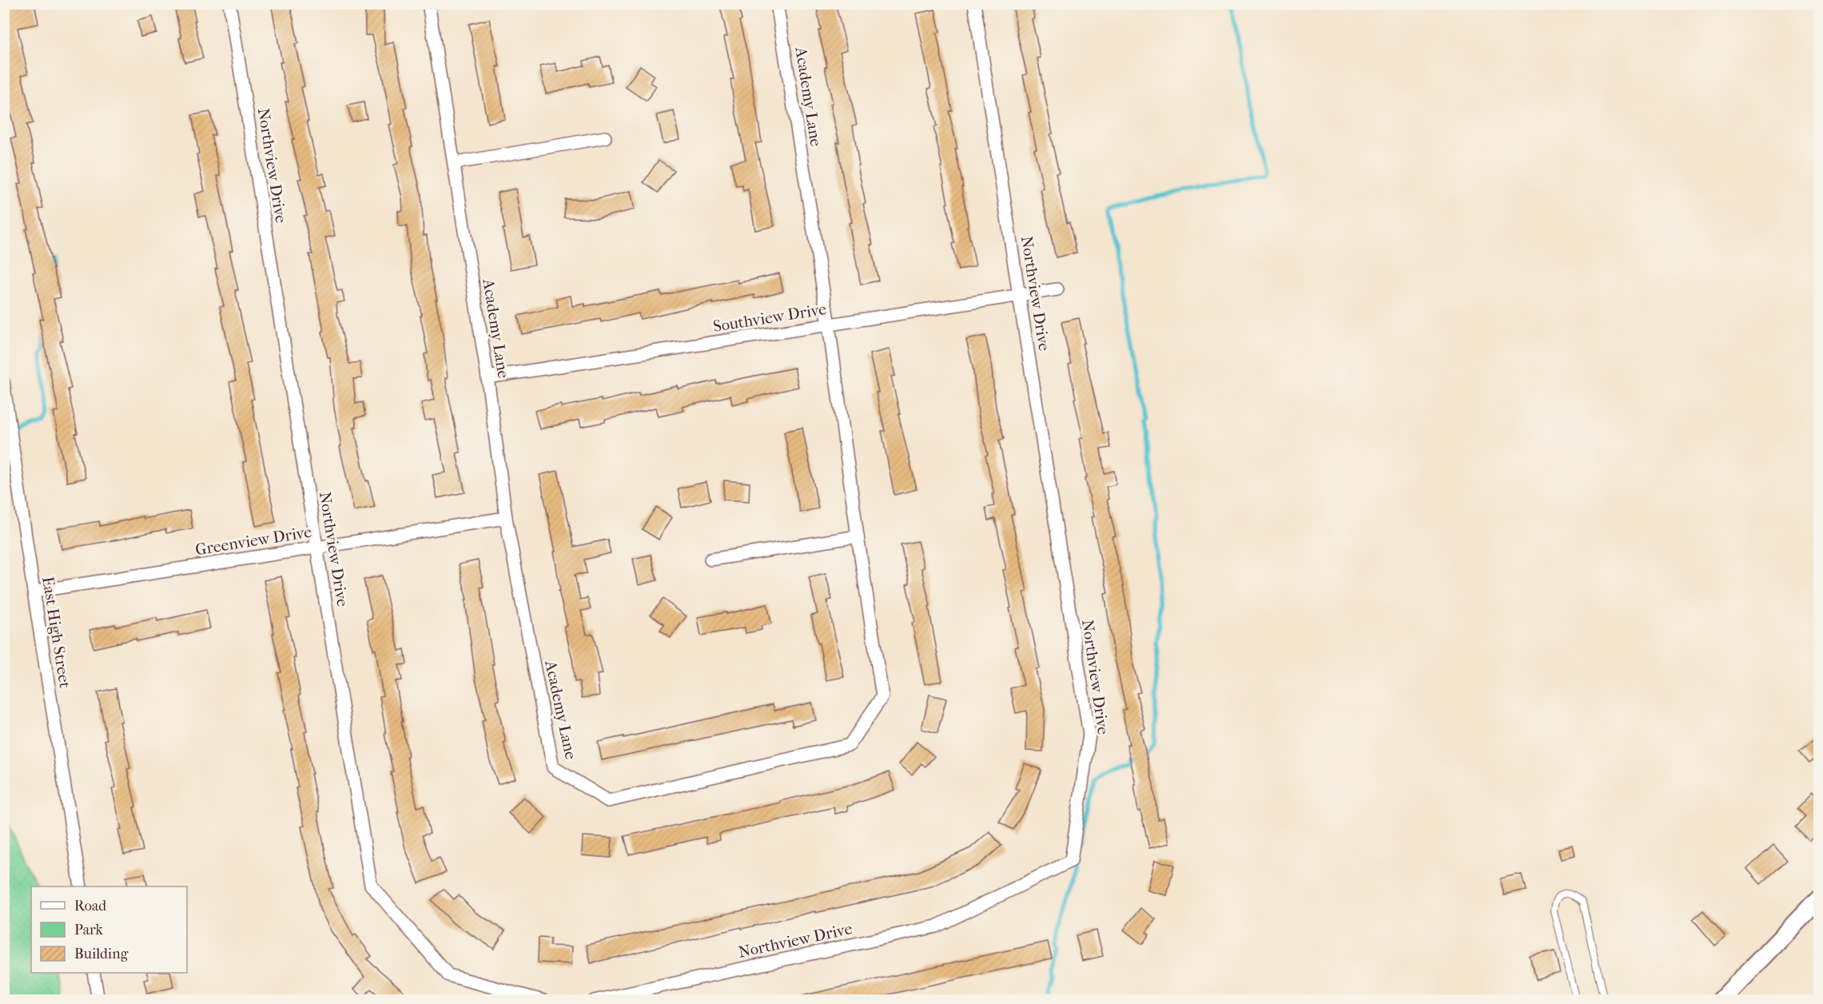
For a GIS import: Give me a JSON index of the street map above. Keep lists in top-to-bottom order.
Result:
{
  "streets": {
    "street": [
      "Academy Lane",
      "Northview Drive",
      "Southview Drive",
      "Greenview Drive",
      "East High Street"
    ]
  },
  "crossings": [
    ["Academy Lane", "Southview Drive"],
    ["Academy Lane", "Greenview Drive"],
    ["Northview Drive", "Southview Drive"],
    ["Northview Drive", "Greenview Drive"],
    ["Greenview Drive", "East High Street"]
  ],
  "legend": ["Road", "Park", "Building"]
}
